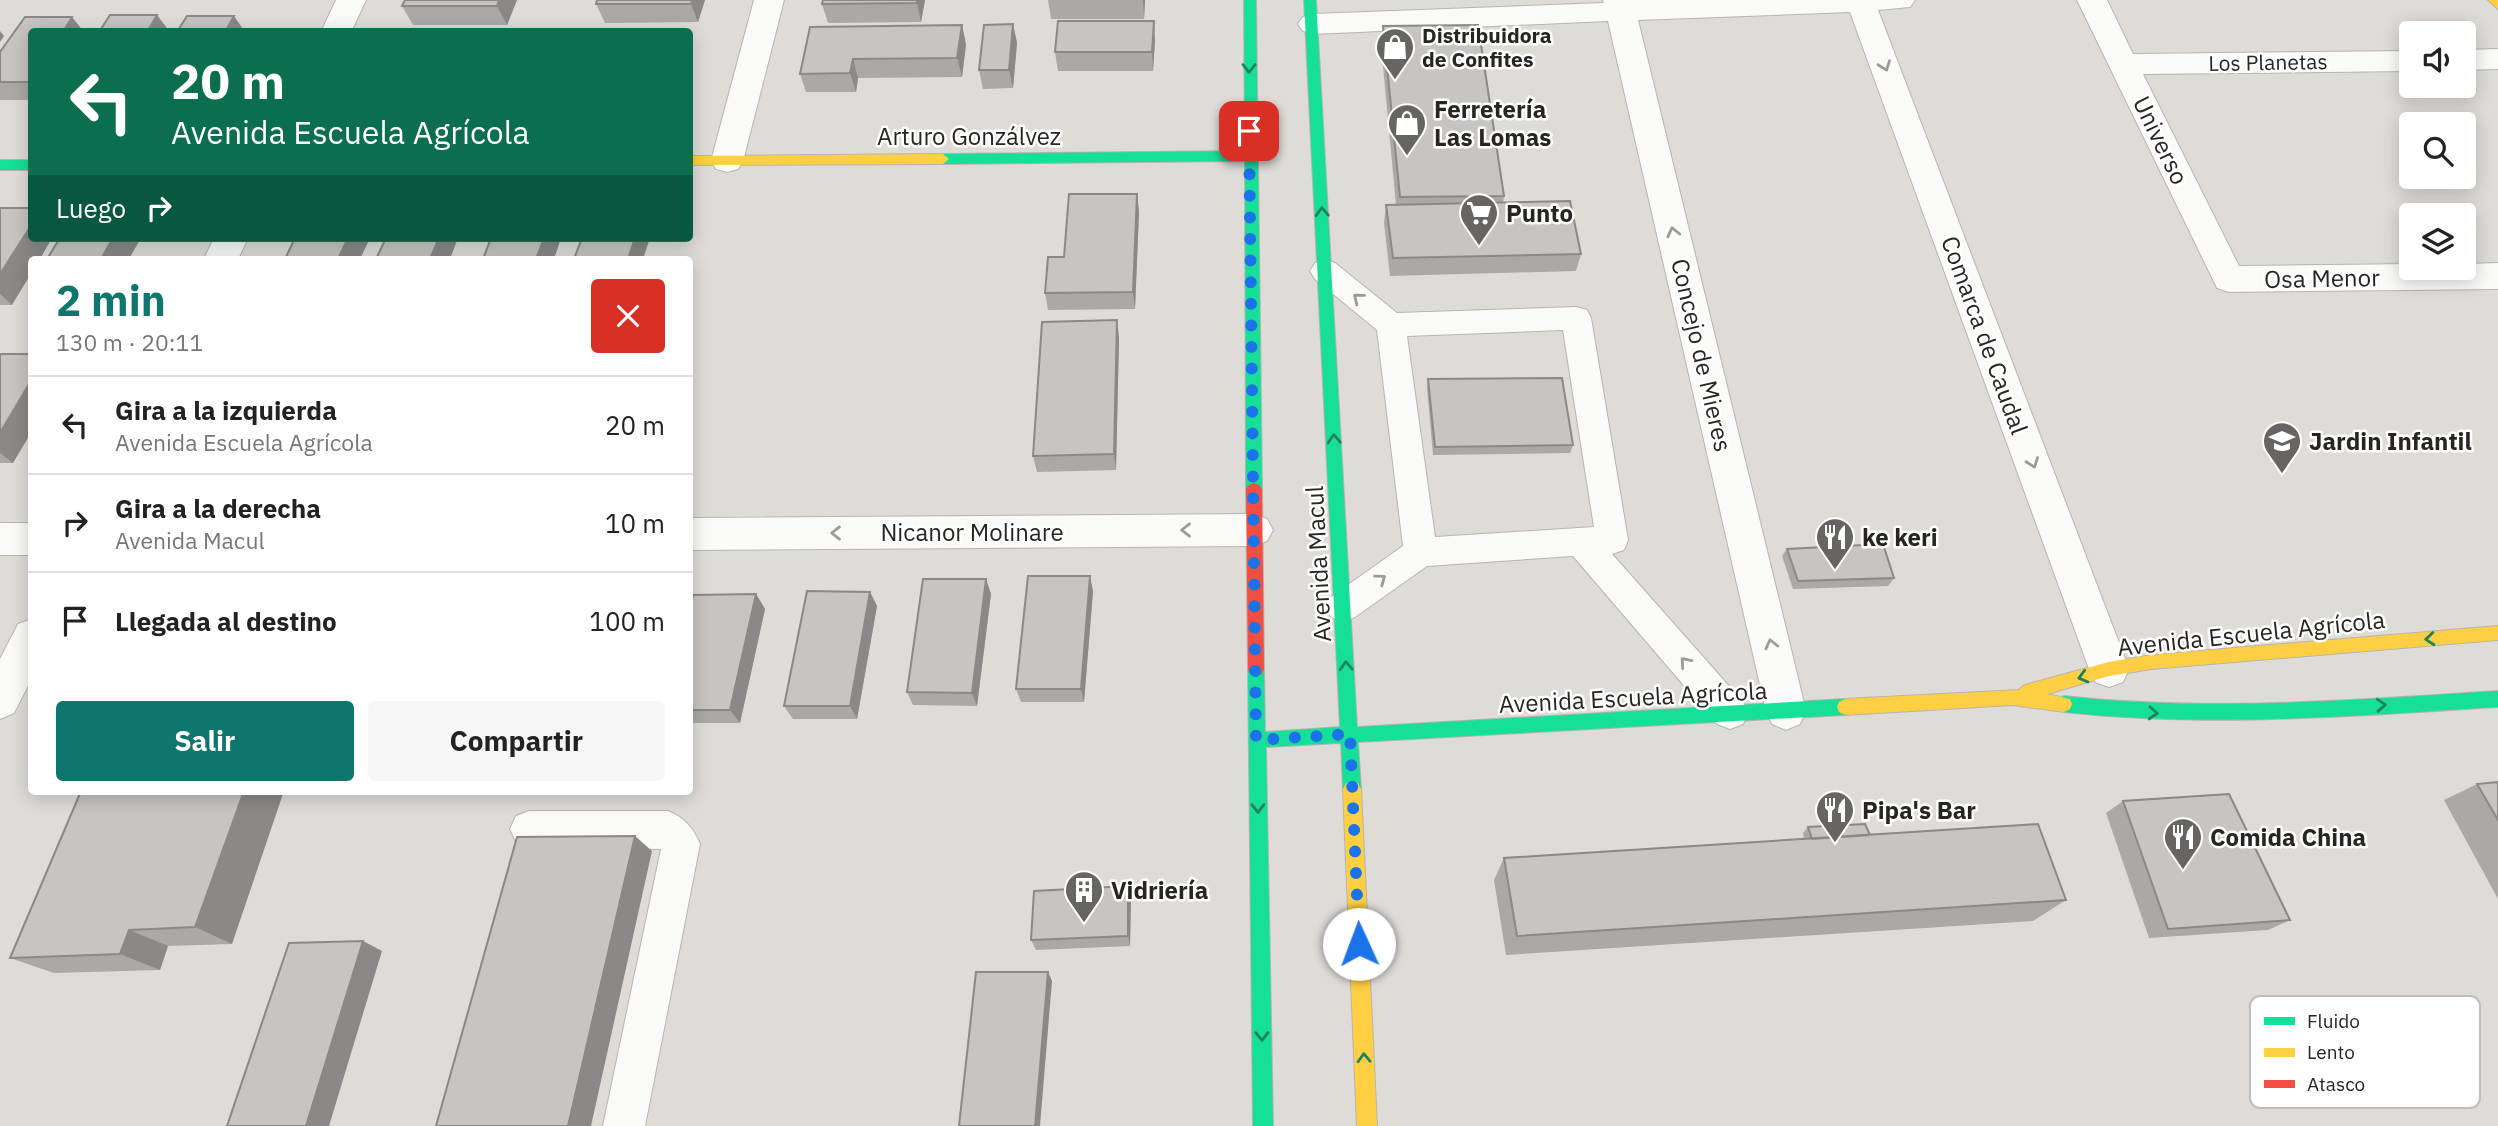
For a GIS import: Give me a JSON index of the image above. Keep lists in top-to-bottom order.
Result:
{
  "streets": {
    "main road": ["Arturo Gonzálvez", "Avenida Macul", "Avenida Escuela Agrícola"],
    "street": [
      "Los Planetas",
      "Universo",
      "Osa Menor",
      "Comarca de Caudal",
      "Concejo de Mieres",
      "Nicanor Molinare"
    ]
  },
  "crossings": [
    ["Los Planetas", "Universo"],
    ["Universo", "Osa Menor"],
    ["Comarca de Caudal", "Avenida Escuela Agrícola"],
    ["Concejo de Mieres", "Avenida Escuela Agrícola"],
    ["Avenida Macul", "Avenida Escuela Agrícola"]
  ],
  "one_way": ["Comarca de Caudal", "Concejo de Mieres", "Nicanor Molinare"],
  "places": {
    "shop": ["Distribuidora de Confites", "Ferretería Las Lomas"],
    "supermarket": ["Punto"],
    "school or university": ["Jardin Infantil"],
    "restaurant": ["ke keri", "Pipa's Bar", "Comida China"],
    "building": ["Vidriería"]
  },
  "legend": ["Fluido", "Lento", "Atasco"],
  "page": {
    "turn": ["20 m", "Avenida Escuela Agrícola"],
    "then": "Luego",
    "heading": ["2 min", "130 m · 20:11"],
    "list": [
      {
        "name": "Gira a la izquierda",
        "note": "Avenida Escuela Agrícola",
        "value": "20 m"
      },
      {
        "name": "Gira a la derecha",
        "note": "Avenida Macul",
        "value": "10 m"
      },
      {
        "name": "Llegada al destino",
        "value": "100 m"
      }
    ],
    "buttons": ["Salir", "Compartir"]
  }
}
